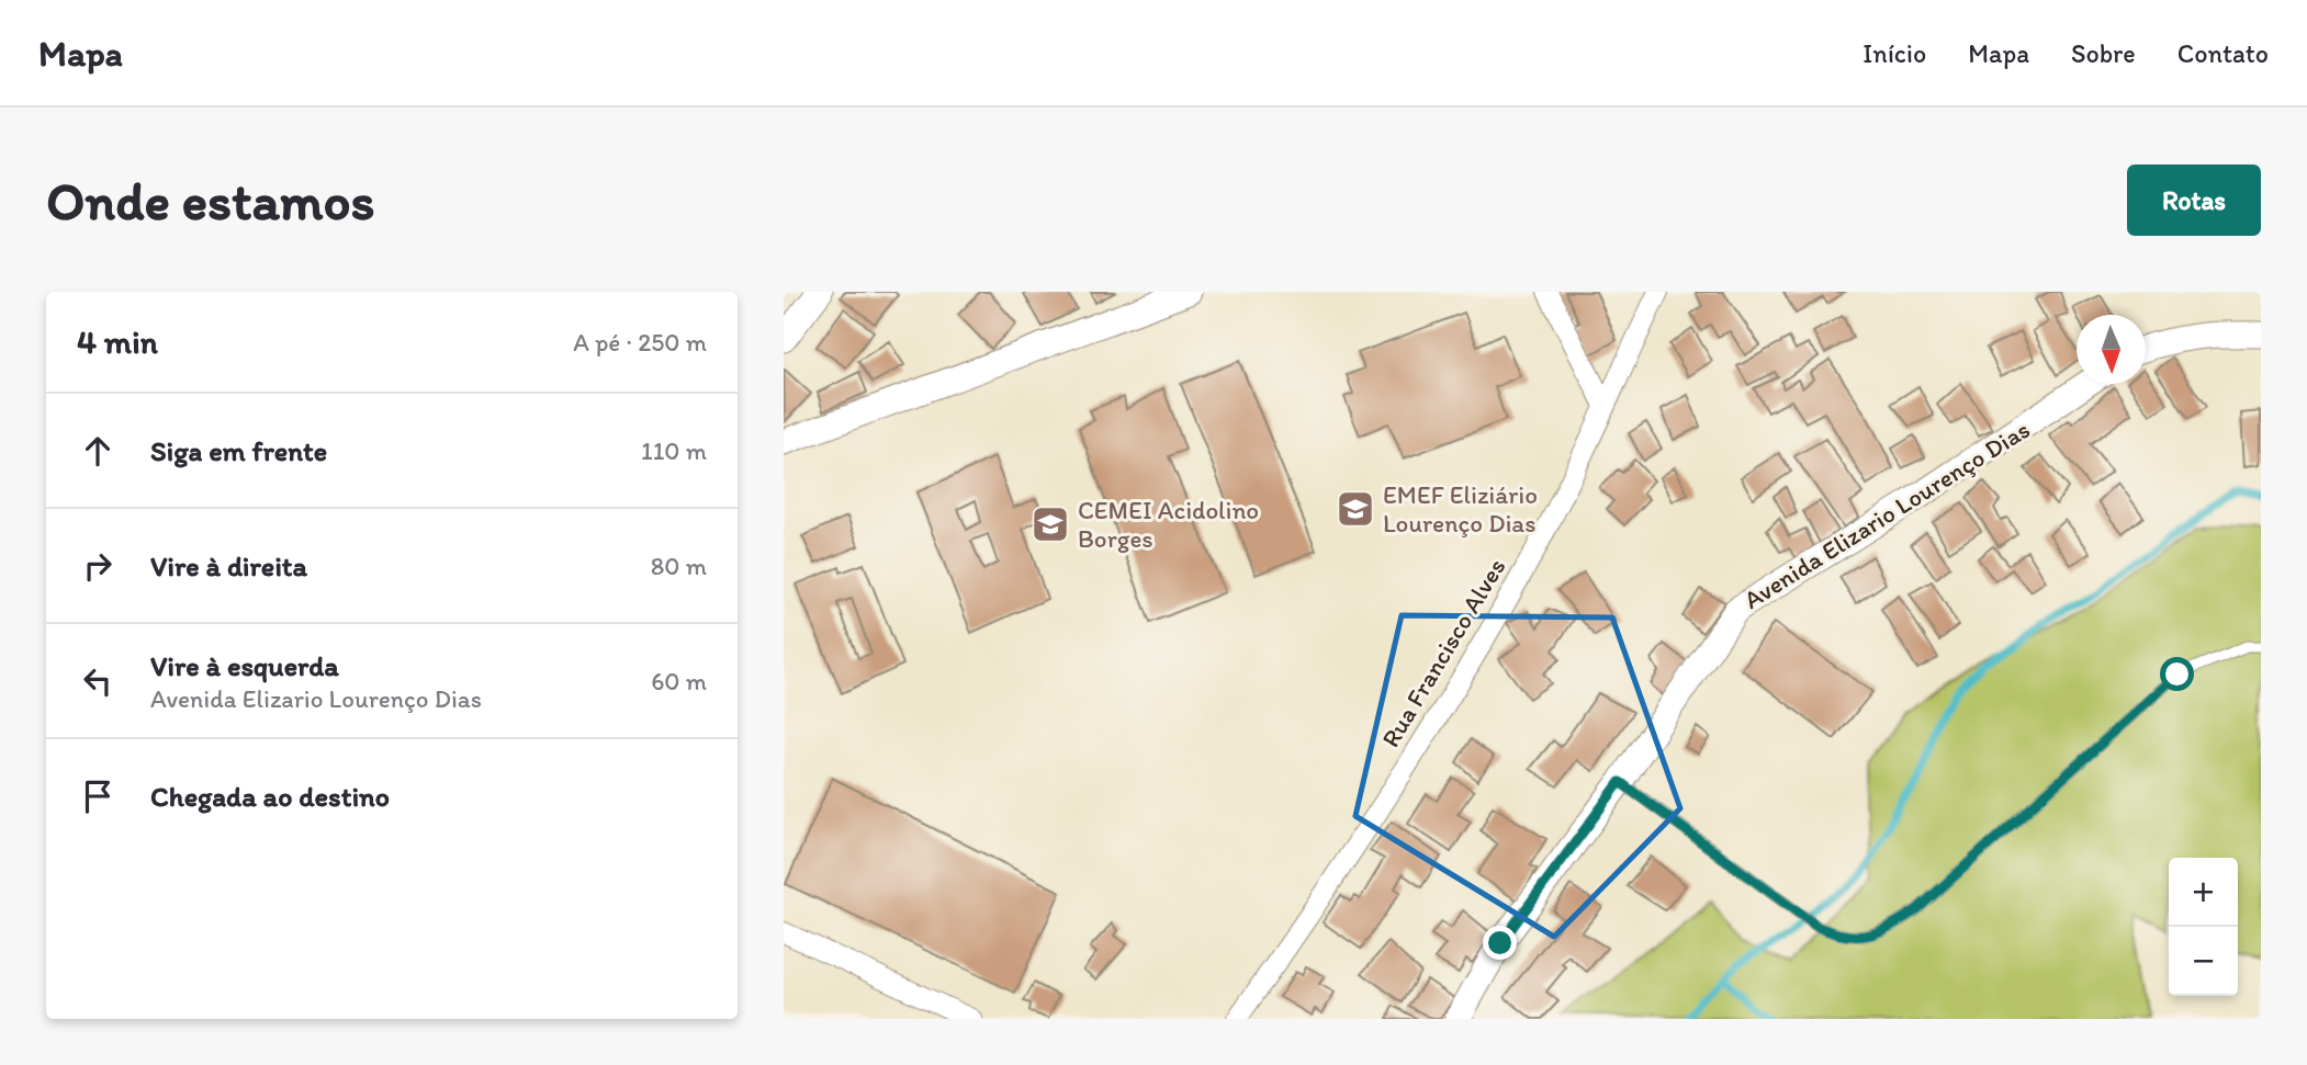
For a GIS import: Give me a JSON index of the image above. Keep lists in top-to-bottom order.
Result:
{
  "streets": {
    "street": ["Avenida Elizario Lourenço Dias", "Rua Francisco Alves"]
  },
  "places": {
    "school or university": ["EMEF Eliziário Lourenço Dias", "CEMEI Acidolino Borges"]
  },
  "north": "bottom",
  "page": {
    "header": "Mapa",
    "nav": [
      "Início",
      "Mapa",
      "Sobre",
      "Contato"
    ],
    "buttons": "Rotas",
    "title": "Onde estamos",
    "heading": ["4 min", "A pé · 250 m"],
    "list": [
      ["Siga em frente", "110 m"],
      ["Vire à direita", "80 m"],
      ["Vire à esquerda", "Avenida Elizario Lourenço Dias", "60 m"],
      "Chegada ao destino"
    ],
    "map_buttons": ["+", "−"]
  }
}
